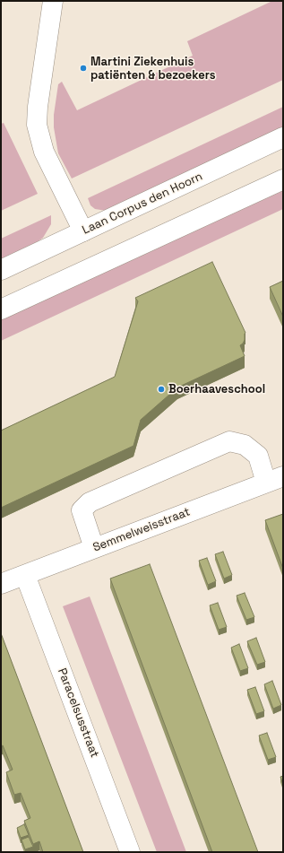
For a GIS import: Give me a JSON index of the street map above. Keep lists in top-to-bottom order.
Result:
{
  "streets": {
    "main road": ["Laan Corpus den Hoorn", "Semmelweisstraat", "Paracelsusstraat"]
  },
  "crossings": [
    ["Semmelweisstraat", "Paracelsusstraat"]
  ],
  "places": ["Martini Ziekenhuis patiënten & bezoekers", "Boerhaaveschool"]
}
